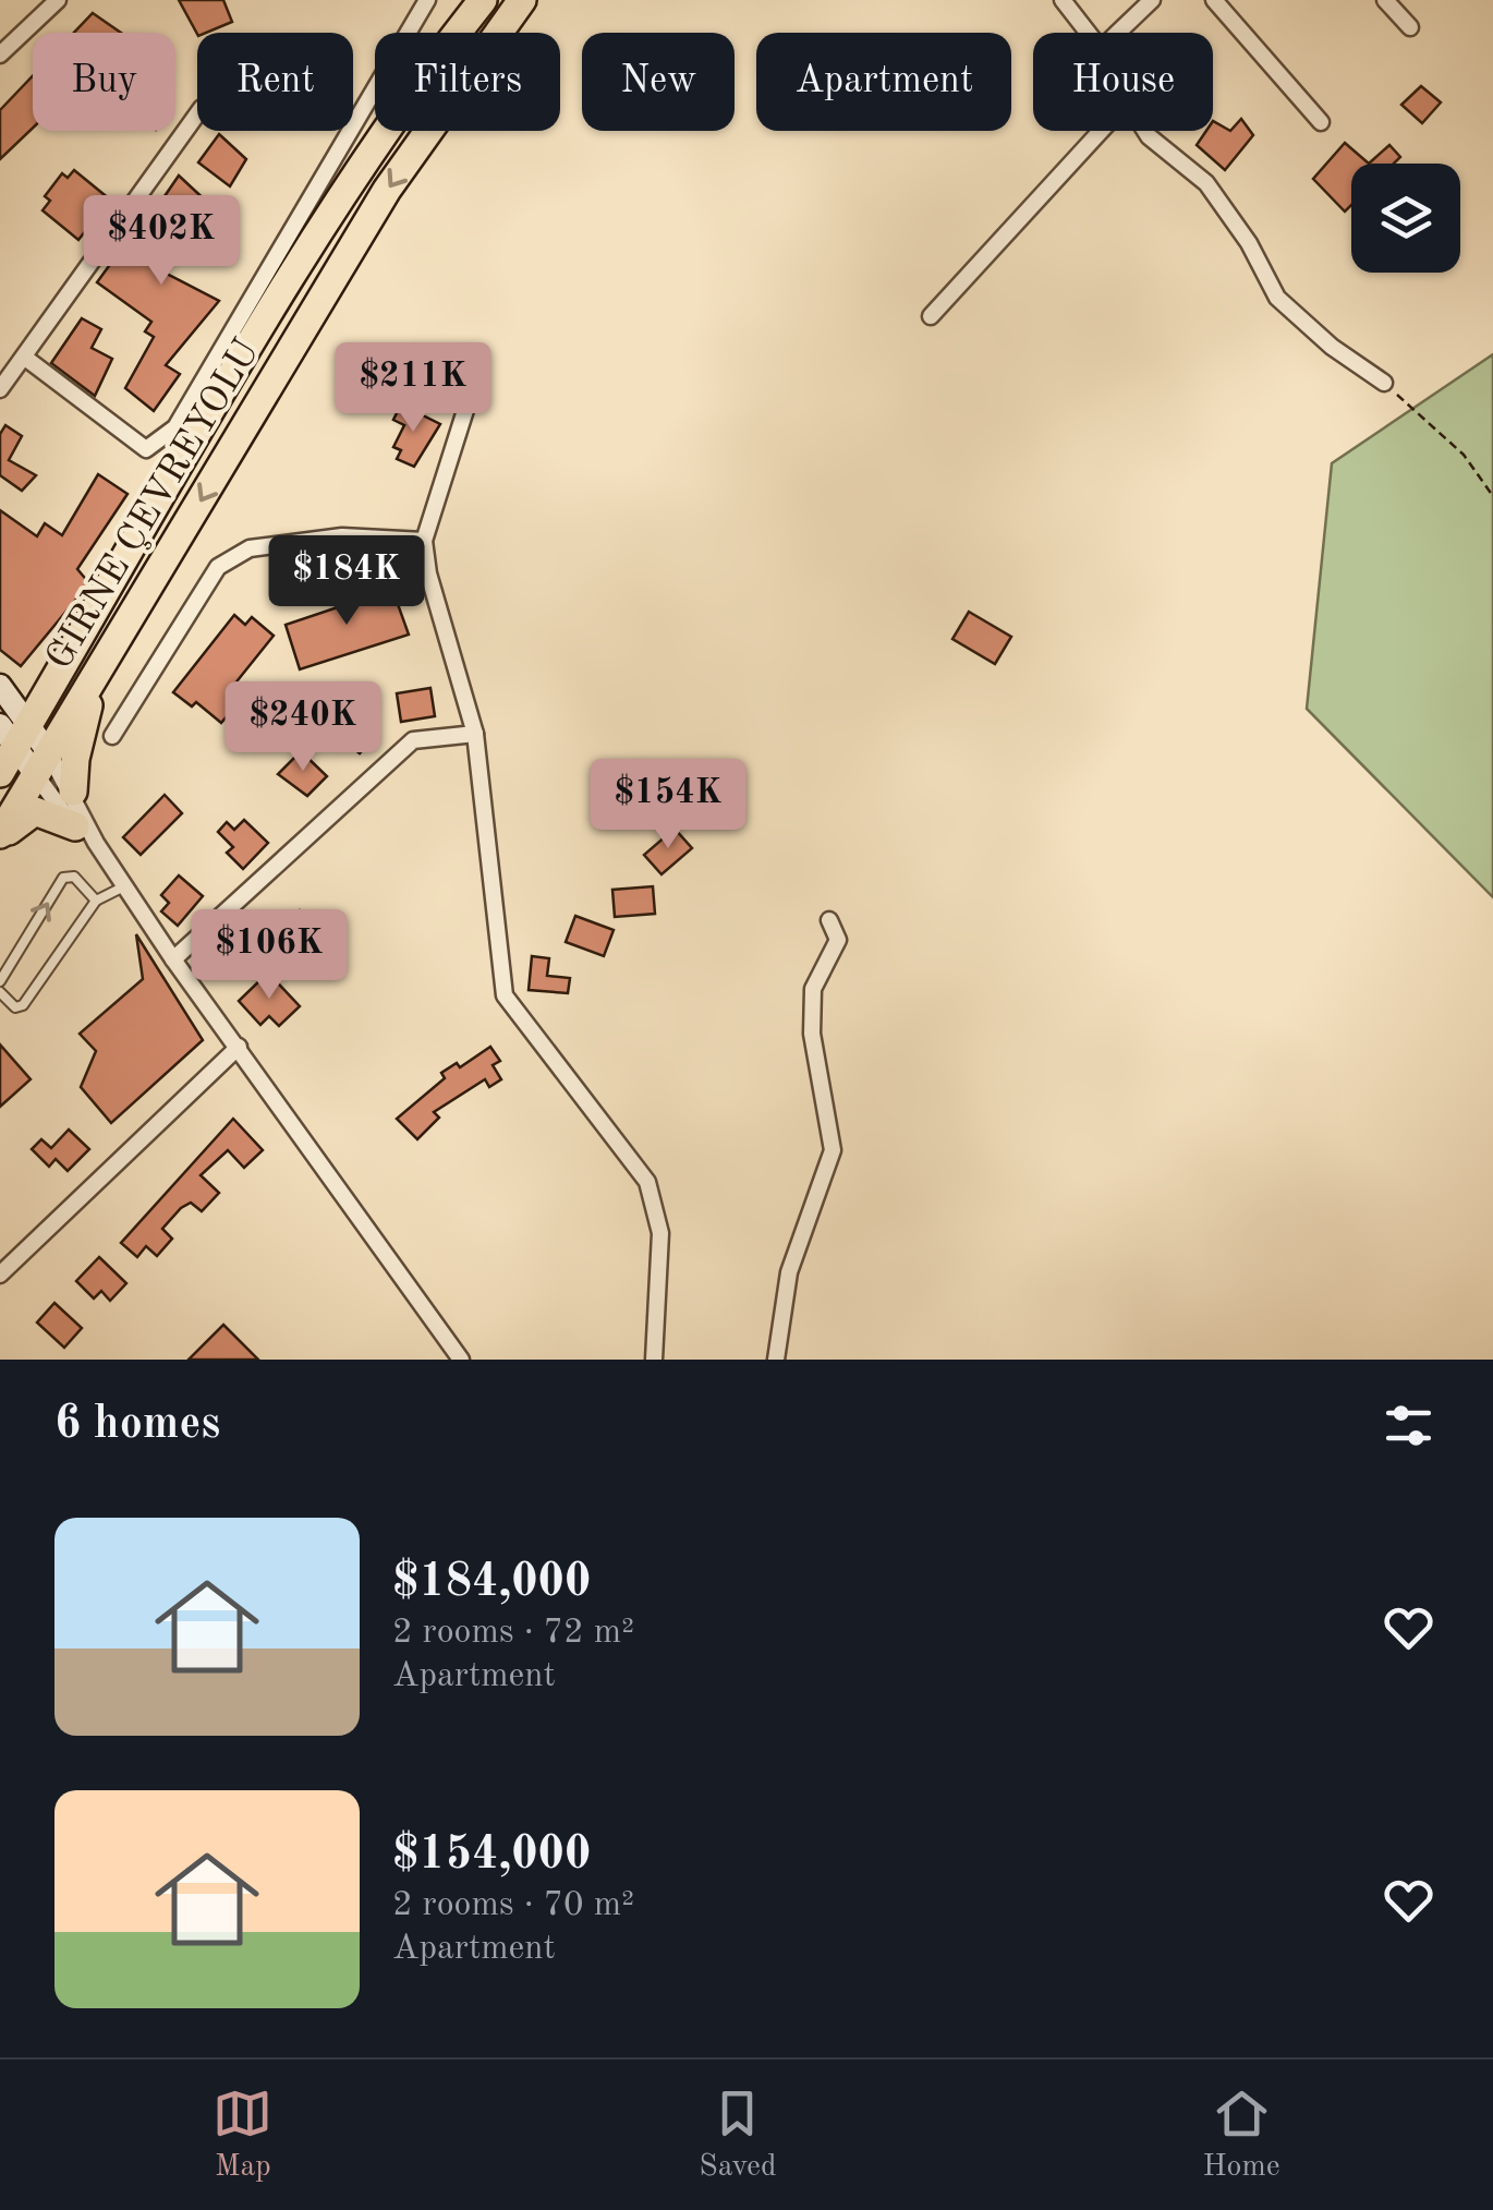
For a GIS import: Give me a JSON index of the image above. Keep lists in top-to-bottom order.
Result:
{
  "streets": {
    "highway": ["GIRNE ÇEVREYOLU"]
  },
  "page": {
    "chip": [
      "Buy",
      "Rent",
      "Filters",
      "New",
      "Apartment",
      "House"
    ],
    "price": [
      "$402K",
      "$211K",
      "$184K",
      "$240K",
      "$154K",
      "$106K"
    ],
    "heading": "6 homes",
    "list": [
      {
        "name": "$184,000",
        "note": "2 rooms · 72 m² · Apartment"
      },
      {
        "name": "$154,000",
        "note": "2 rooms · 70 m² · Apartment"
      }
    ],
    "tabs": ["Map", "Saved", "Home"]
  }
}
